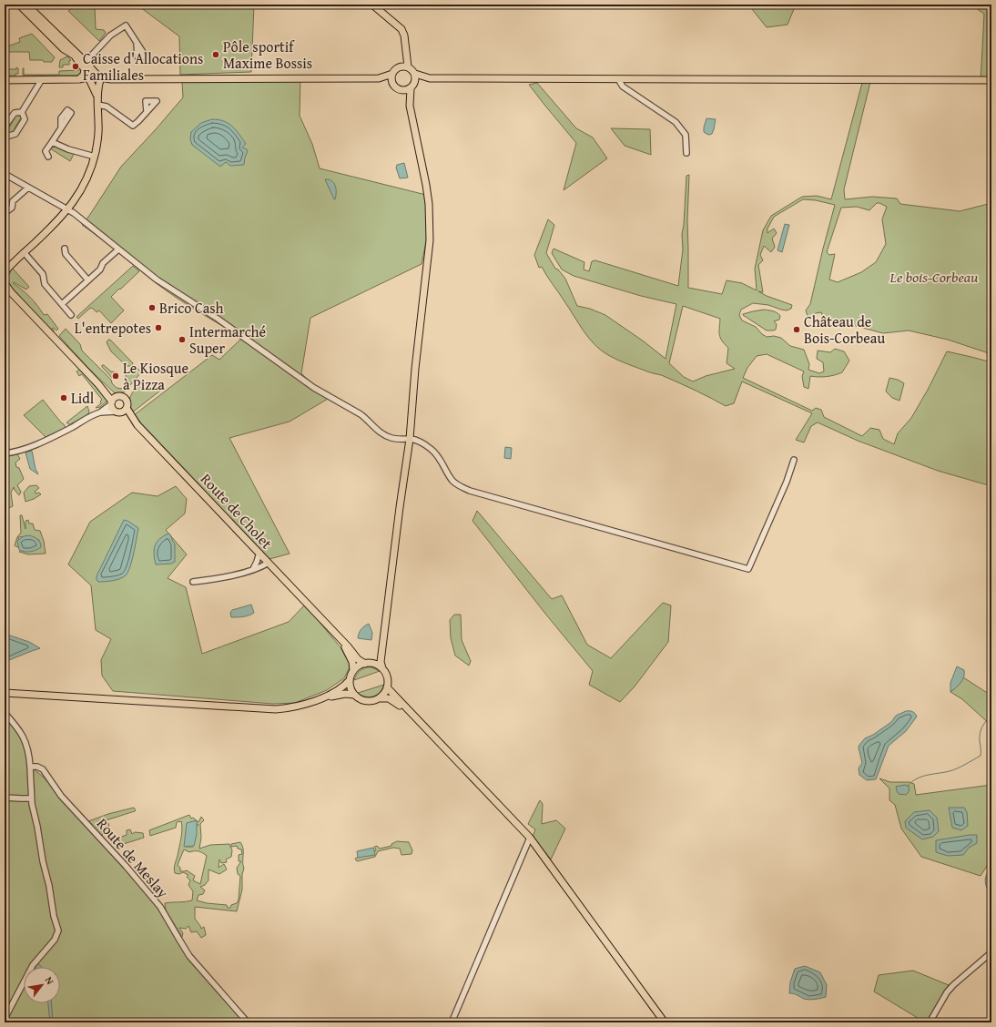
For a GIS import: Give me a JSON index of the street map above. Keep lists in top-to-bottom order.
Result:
{
  "streets": {
    "main road": ["Route de Cholet"],
    "street": ["Route de Meslay"]
  },
  "parks": ["Le bois-Corbeau"],
  "places": [
    "Pôle sportif Maxime Bossis",
    "Caisse d'Allocations Familiales",
    "Brico Cash",
    "L'entrepotes",
    "Château de Bois-Corbeau",
    "Intermarché Super",
    "Le Kiosque à Pizza",
    "Lidl"
  ],
  "north": "top right"
}
